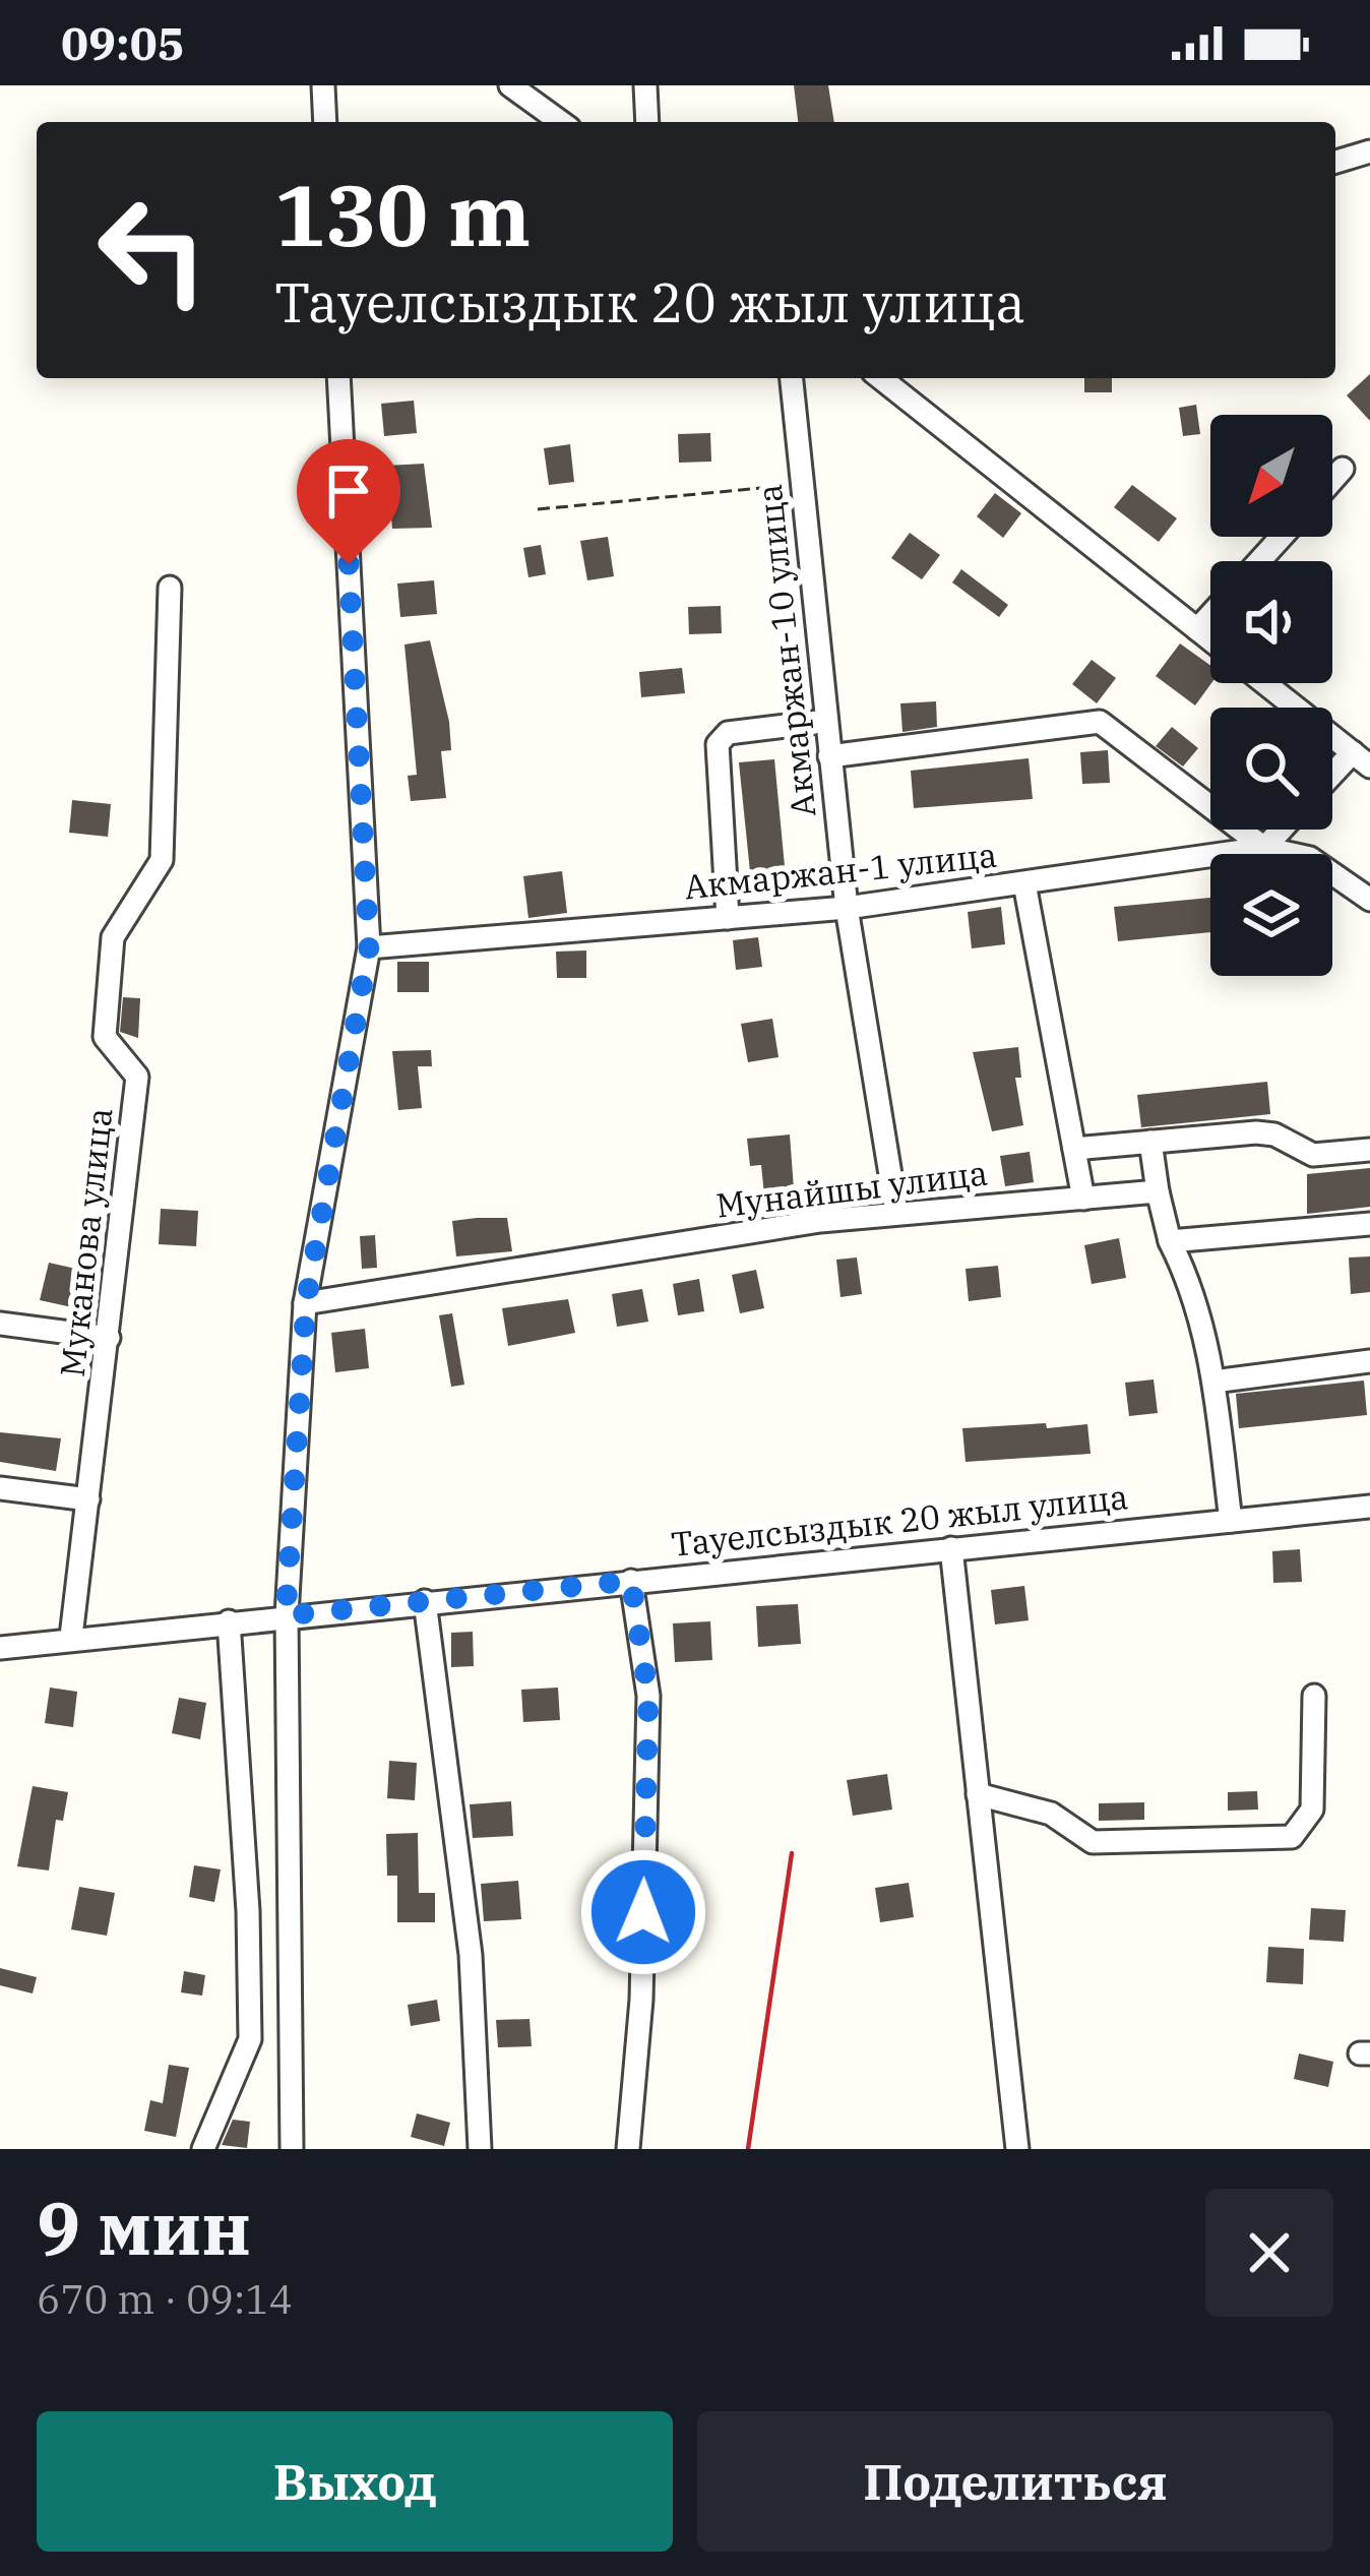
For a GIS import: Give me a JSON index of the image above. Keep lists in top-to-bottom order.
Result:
{
  "streets": {
    "street": [
      "Акмаржан-10 улица",
      "Акмаржан-1 улица",
      "Мунайшы улица",
      "Муканова улица",
      "Тауелсыздык 20 жыл улица"
    ]
  },
  "crossings": [
    ["Акмаржан-10 улица", "Акмаржан-1 улица"],
    ["Акмаржан-10 улица", "Мунайшы улица"],
    ["Муканова улица", "Тауелсыздык 20 жыл улица"]
  ],
  "north": "bottom left",
  "page": {
    "status": "09:05",
    "turn": ["130 m", "Тауелсыздык 20 жыл улица"],
    "heading": ["9 мин", "670 m · 09:14"],
    "buttons": ["Выход", "Поделиться"]
  }
}
